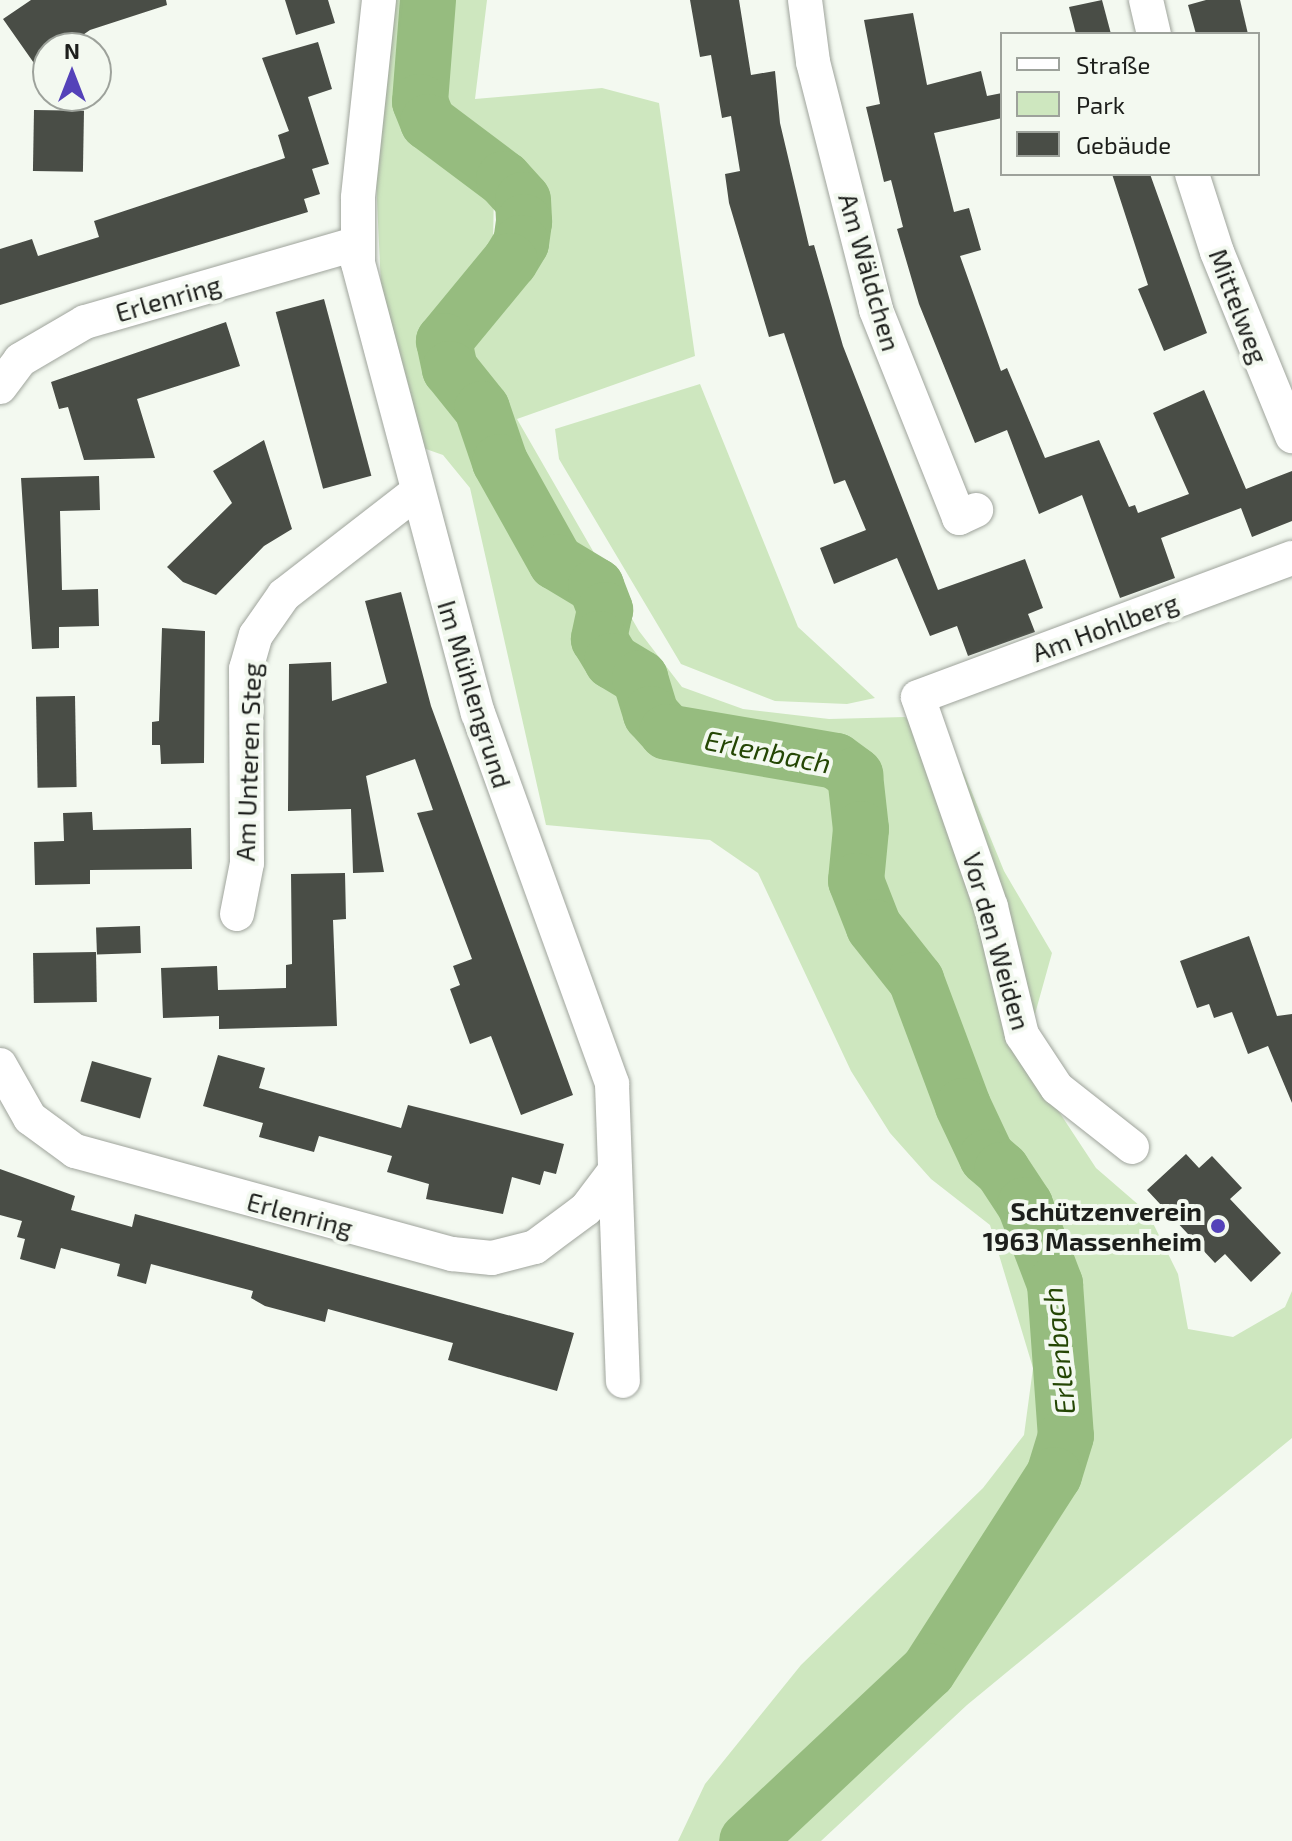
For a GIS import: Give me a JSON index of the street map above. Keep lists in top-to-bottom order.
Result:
{
  "streets": {
    "street": [
      "Am Wäldchen",
      "Erlenring",
      "Mittelweg",
      "Am Hohlberg",
      "Im Mühlengrund",
      "Am Unteren Steg",
      "Vor den Weiden"
    ]
  },
  "crossings": [
    ["Erlenring", "Im Mühlengrund"],
    ["Am Hohlberg", "Vor den Weiden"],
    ["Im Mühlengrund", "Am Unteren Steg"]
  ],
  "water": ["Erlenbach"],
  "places": ["Schützenverein 1963 Massenheim"],
  "legend": ["Straße", "Park", "Gebäude"],
  "north": "top"
}
